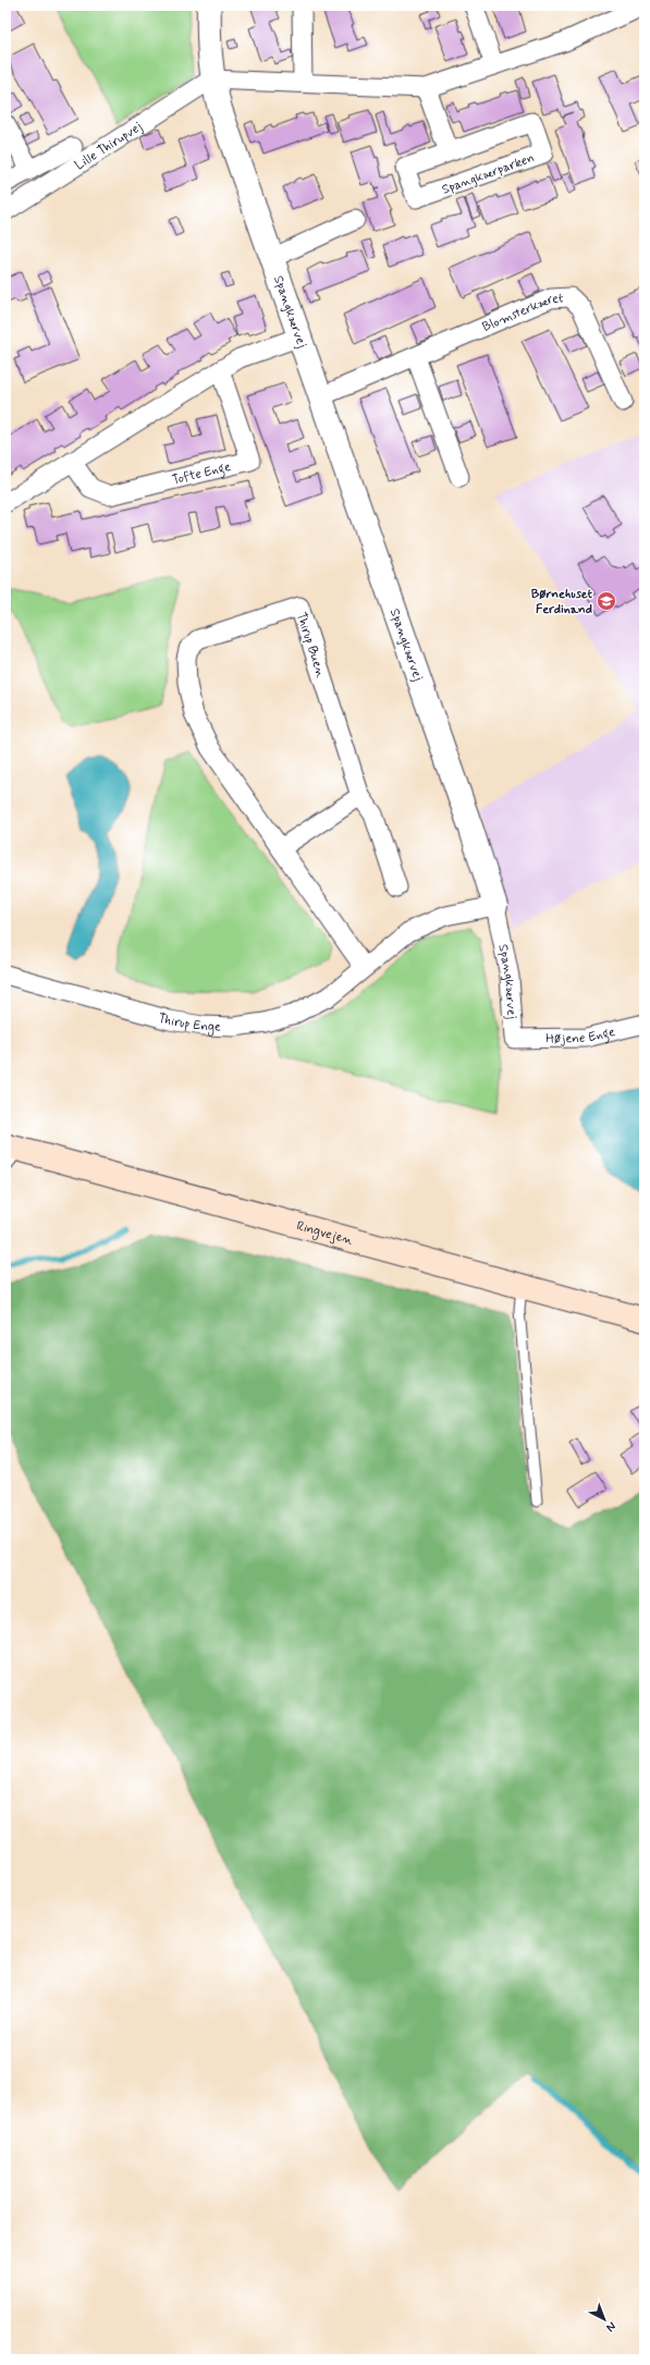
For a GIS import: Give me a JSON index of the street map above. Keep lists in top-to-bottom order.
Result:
{
  "streets": {
    "main road": ["Ringvejen"],
    "street": [
      "Lille Thirupvej",
      "Spangkærparken",
      "Spangkærvej",
      "Blomsterkæret",
      "Tofte Enge",
      "Thirup Buen",
      "Thirup Enge",
      "Højene Enge"
    ]
  },
  "crossings": [
    ["Lille Thirupvej", "Spangkærvej"],
    ["Spangkærvej", "Blomsterkæret"],
    ["Spangkærvej", "Thirup Enge"],
    ["Spangkærvej", "Højene Enge"]
  ],
  "places": {
    "school or university": ["Børnehuset Ferdinand"]
  },
  "north": "bottom right"
}
